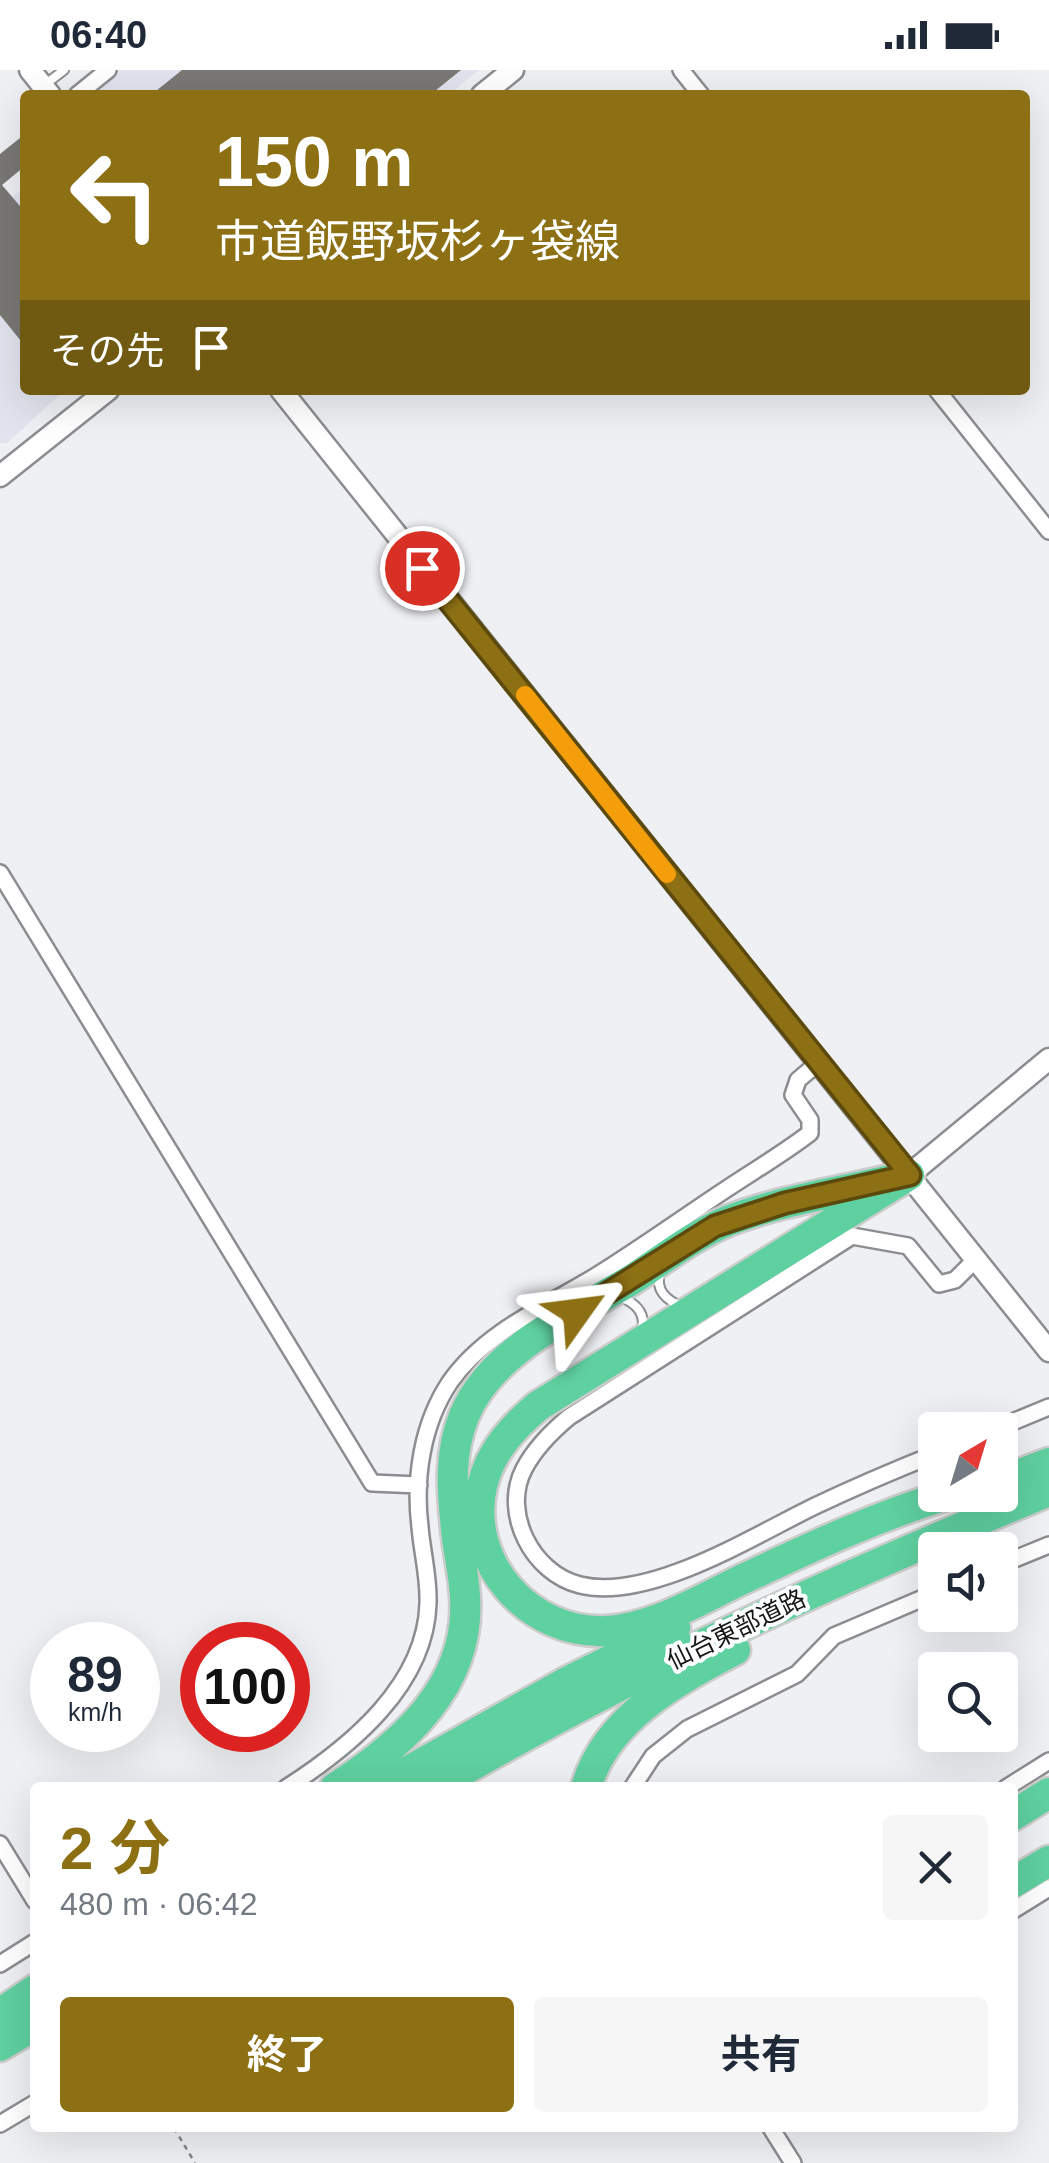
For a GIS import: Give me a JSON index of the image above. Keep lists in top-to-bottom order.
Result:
{
  "streets": {
    "highway": ["仙台東部道路"]
  },
  "north": "top right",
  "page": {
    "status": "06:40",
    "turn": ["150 m", "市道飯野坂杉ヶ袋線"],
    "then": "その先",
    "speed": "89 km/h",
    "limit": "100",
    "heading": ["2 分", "480 m · 06:42"],
    "buttons": ["終了", "共有"]
  }
}
